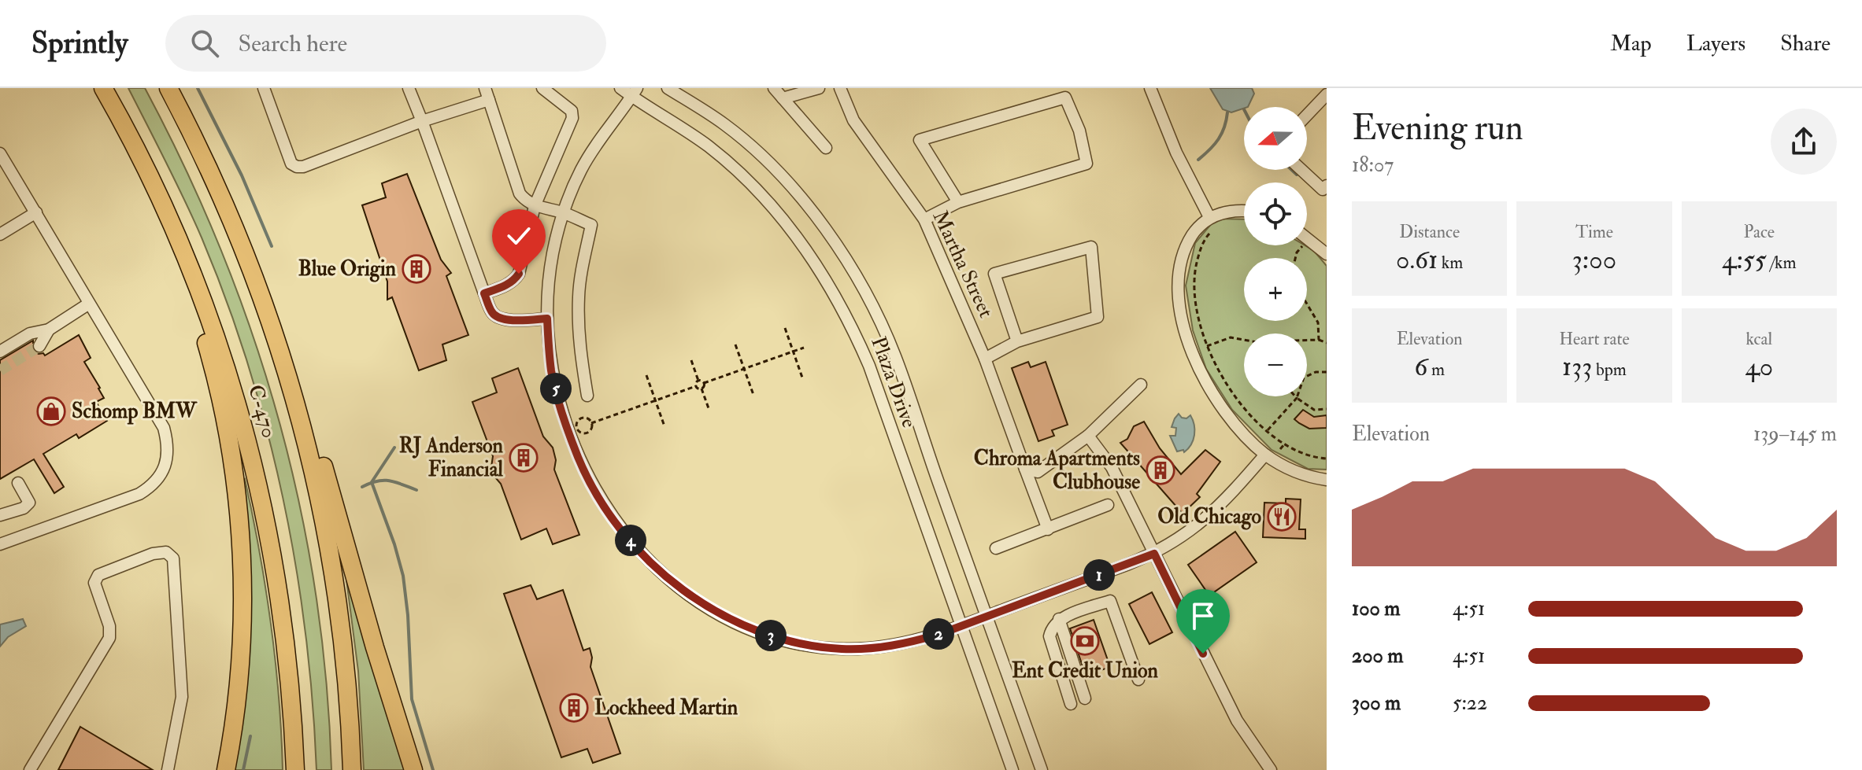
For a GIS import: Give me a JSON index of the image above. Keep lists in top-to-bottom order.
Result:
{
  "streets": {
    "highway": ["C-470"],
    "street": ["Martha Street", "Plaza Drive"]
  },
  "places": {
    "building": [
      "Blue Origin",
      "RJ Anderson Financial",
      "Chroma Apartments Clubhouse",
      "Lockheed Martin"
    ],
    "shop": ["Schomp BMW"],
    "restaurant": ["Old Chicago"],
    "bank": ["Ent Credit Union"]
  },
  "north": "left",
  "page": {
    "header": "Sprintly",
    "search": "Search here",
    "nav": ["Map", "Layers", "Share"],
    "heading": ["Evening run", "18:07"],
    "map_buttons": ["+", "−"],
    "stats": [
      ["Distance", "0.61 km"],
      ["Time", "3:00"],
      ["Pace", "4:55 /km"],
      ["Elevation", "6 m"],
      ["Heart rate", "133 bpm"],
      ["kcal", "40"]
    ],
    "pins": [
      "5",
      "4",
      "1",
      "2",
      "3"
    ],
    "chart": ["Elevation", "139–145 m"],
    "list": [
      {
        "name": "100 m",
        "note": "4:51"
      },
      {
        "name": "200 m",
        "note": "4:51"
      },
      {
        "name": "300 m",
        "note": "5:22"
      }
    ]
  }
}
